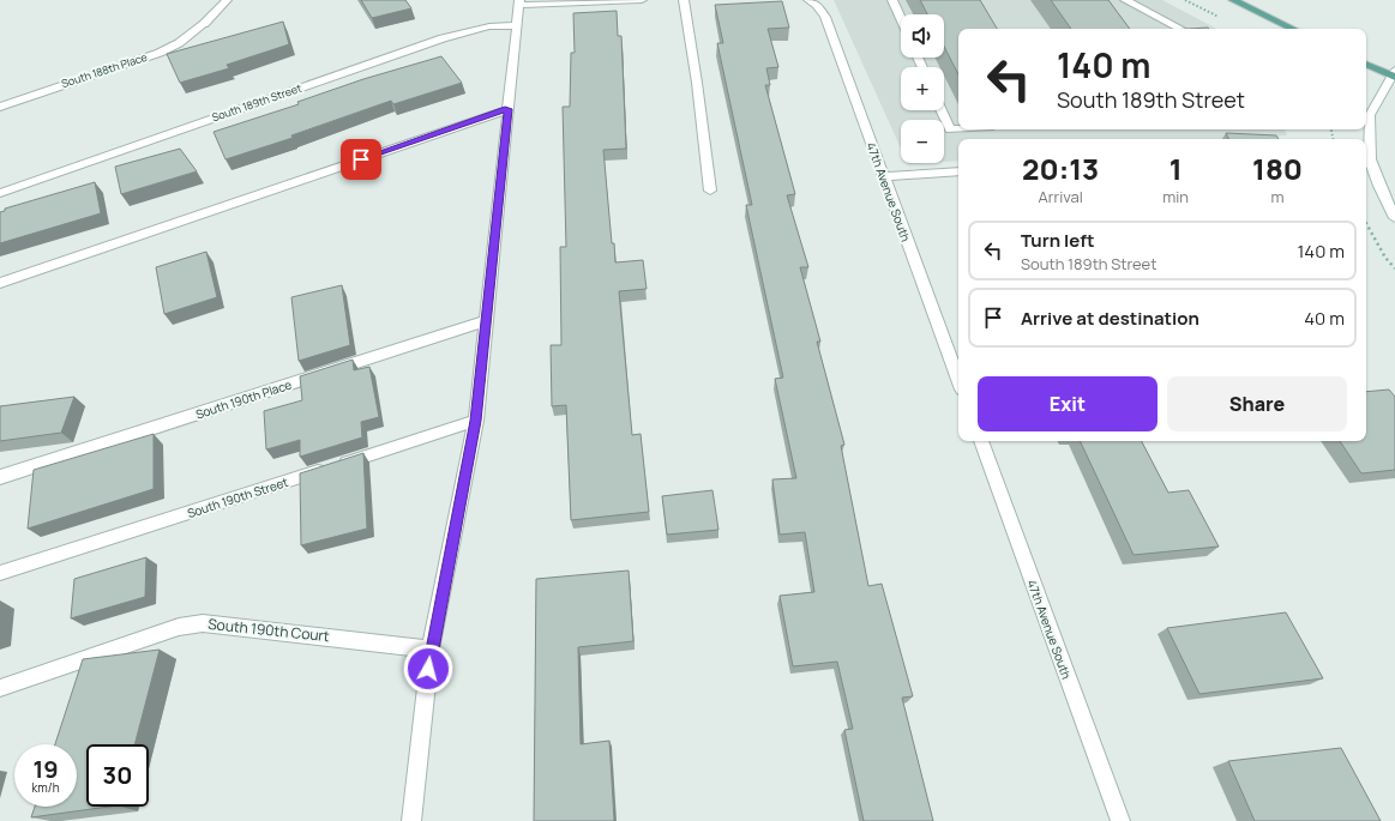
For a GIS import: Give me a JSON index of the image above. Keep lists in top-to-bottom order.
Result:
{
  "streets": {
    "street": [
      "South 188th Place",
      "South 189th Street",
      "47th Avenue South",
      "South 190th Place",
      "South 190th Street",
      "South 190th Court"
    ]
  },
  "page": {
    "map_buttons": ["+", "−"],
    "turn": ["140 m", "South 189th Street"],
    "eta": [
      "20:13",
      "Arrival",
      "1",
      "min",
      "180",
      "m"
    ],
    "list": [
      {
        "name": "Turn left",
        "note": "South 189th Street",
        "value": "140 m"
      },
      {
        "name": "Arrive at destination",
        "value": "40 m"
      }
    ],
    "buttons": ["Exit", "Share"],
    "speed": "19 km/h",
    "limit": "30"
  }
}
